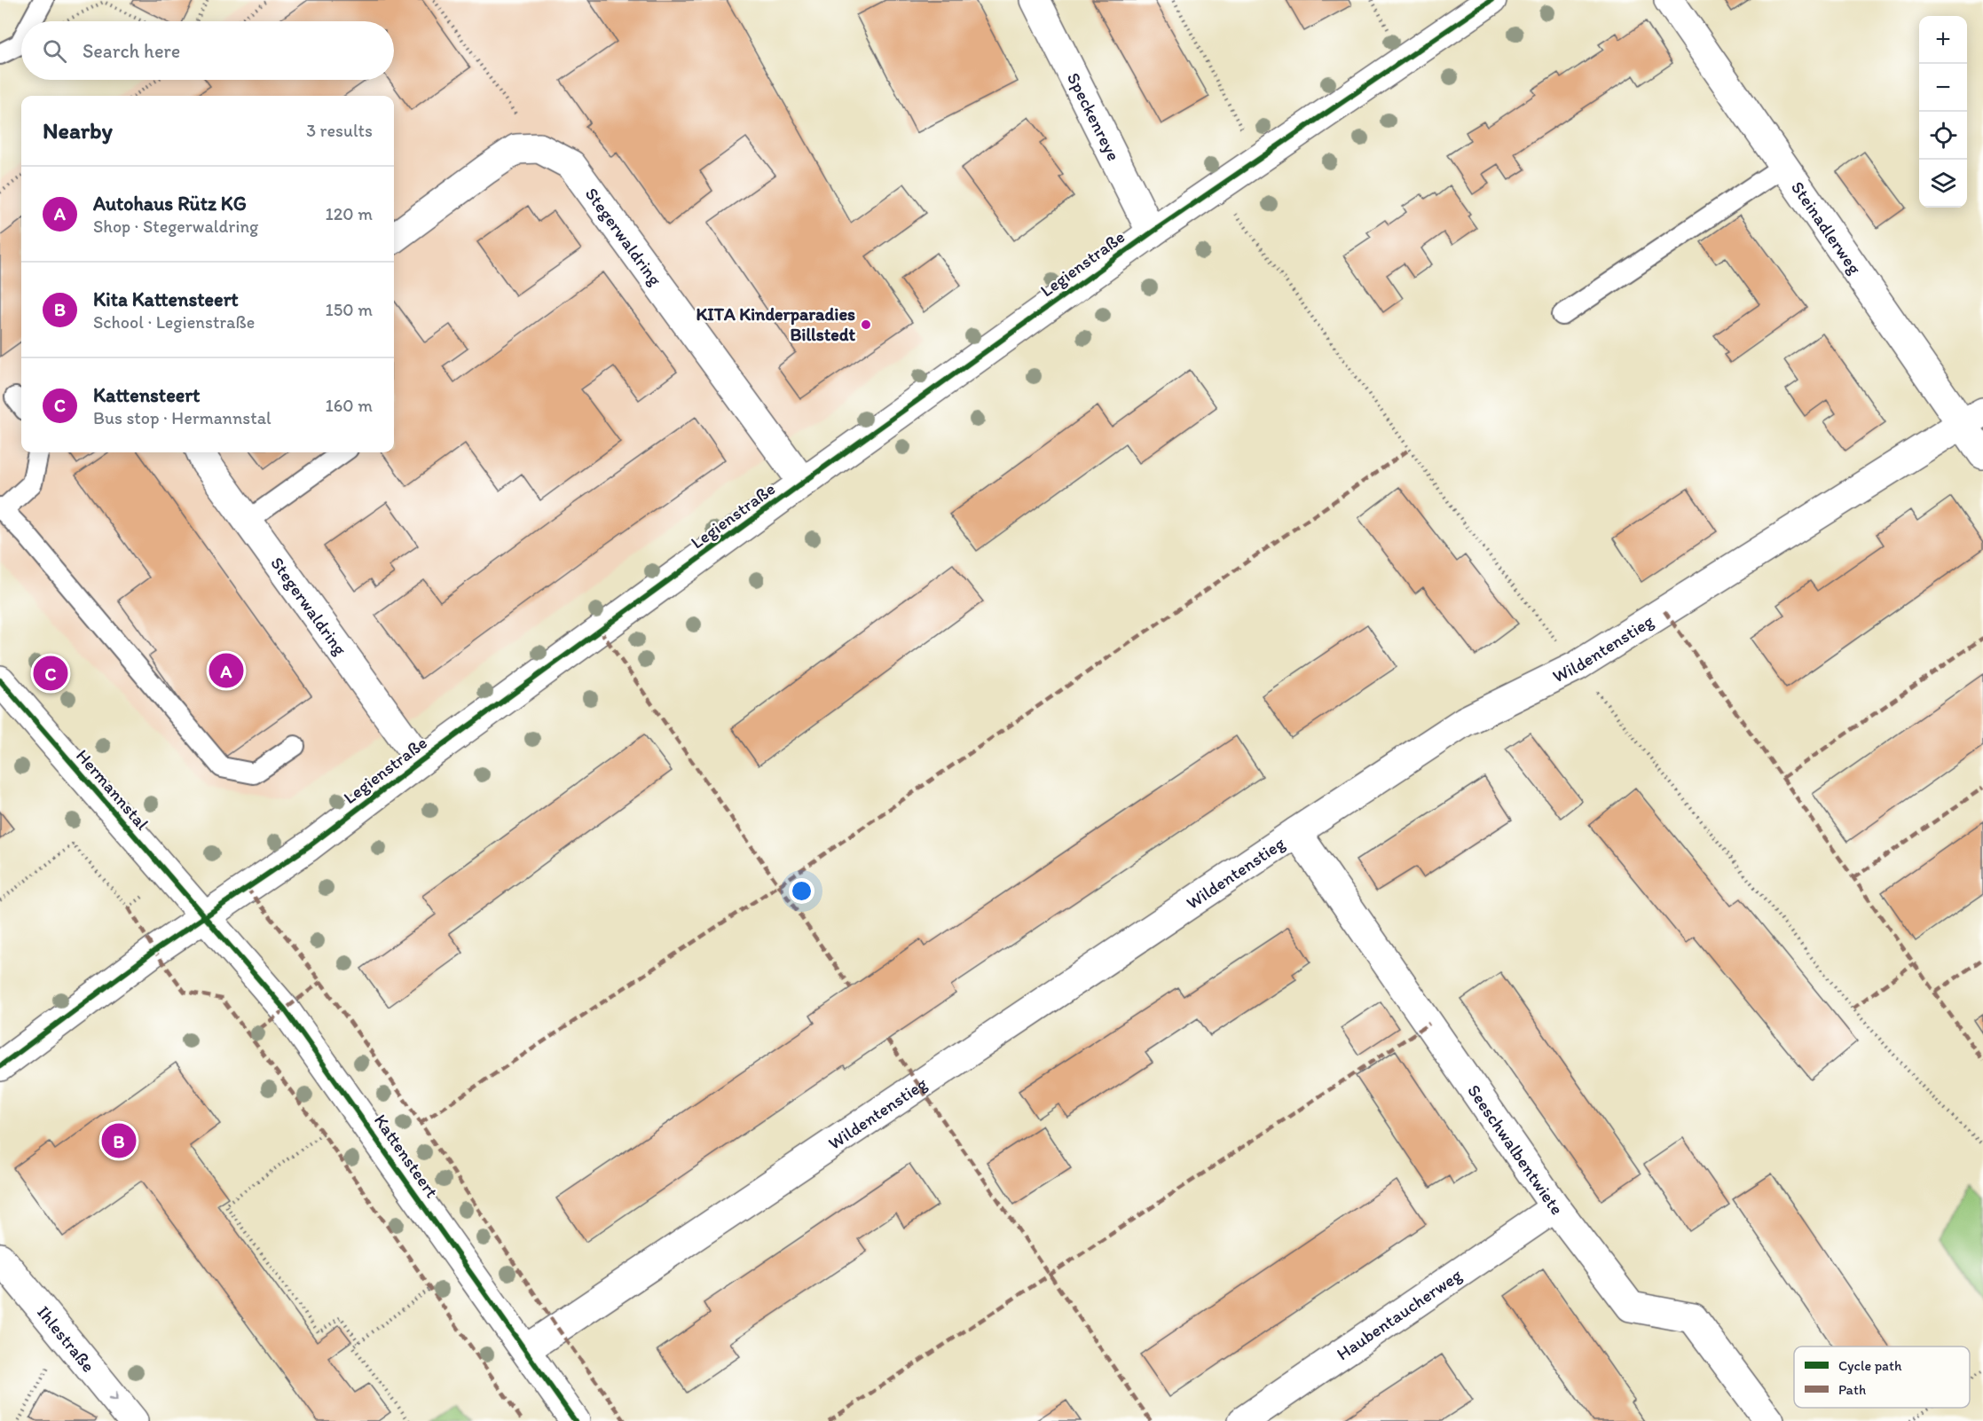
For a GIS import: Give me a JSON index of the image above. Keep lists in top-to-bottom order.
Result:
{
  "streets": {
    "street": [
      "Speckenreye",
      "Steinadlerweg",
      "Stegerwaldring",
      "Legienstraße",
      "Wildentenstieg",
      "Hermannstal",
      "Seeschwalbentwiete",
      "Kattensteert",
      "Haubentaucherweg",
      "Ihlestraße"
    ]
  },
  "crossings": [
    ["Speckenreye", "Legienstraße"],
    ["Steinadlerweg", "Wildentenstieg"],
    ["Stegerwaldring", "Legienstraße"],
    ["Legienstraße", "Hermannstal"],
    ["Legienstraße", "Kattensteert"],
    ["Wildentenstieg", "Seeschwalbentwiete"],
    ["Wildentenstieg", "Kattensteert"],
    ["Hermannstal", "Kattensteert"],
    ["Seeschwalbentwiete", "Haubentaucherweg"]
  ],
  "one_way": ["Ihlestraße"],
  "places": ["KITA Kinderparadies Billstedt"],
  "legend": ["Cycle path", "Path"],
  "page": {
    "map_buttons": ["+", "−"],
    "search": "Search here",
    "heading": ["Nearby", "3 results"],
    "list": [
      {
        "mark": "A",
        "name": "Autohaus Rütz KG",
        "note": "Shop · Stegerwaldring",
        "value": "120 m"
      },
      {
        "mark": "B",
        "name": "Kita Kattensteert",
        "note": "School · Legienstraße",
        "value": "150 m"
      },
      {
        "mark": "C",
        "name": "Kattensteert",
        "note": "Bus stop · Hermannstal",
        "value": "160 m"
      }
    ],
    "pins": ["A", "C", "B"]
  }
}
